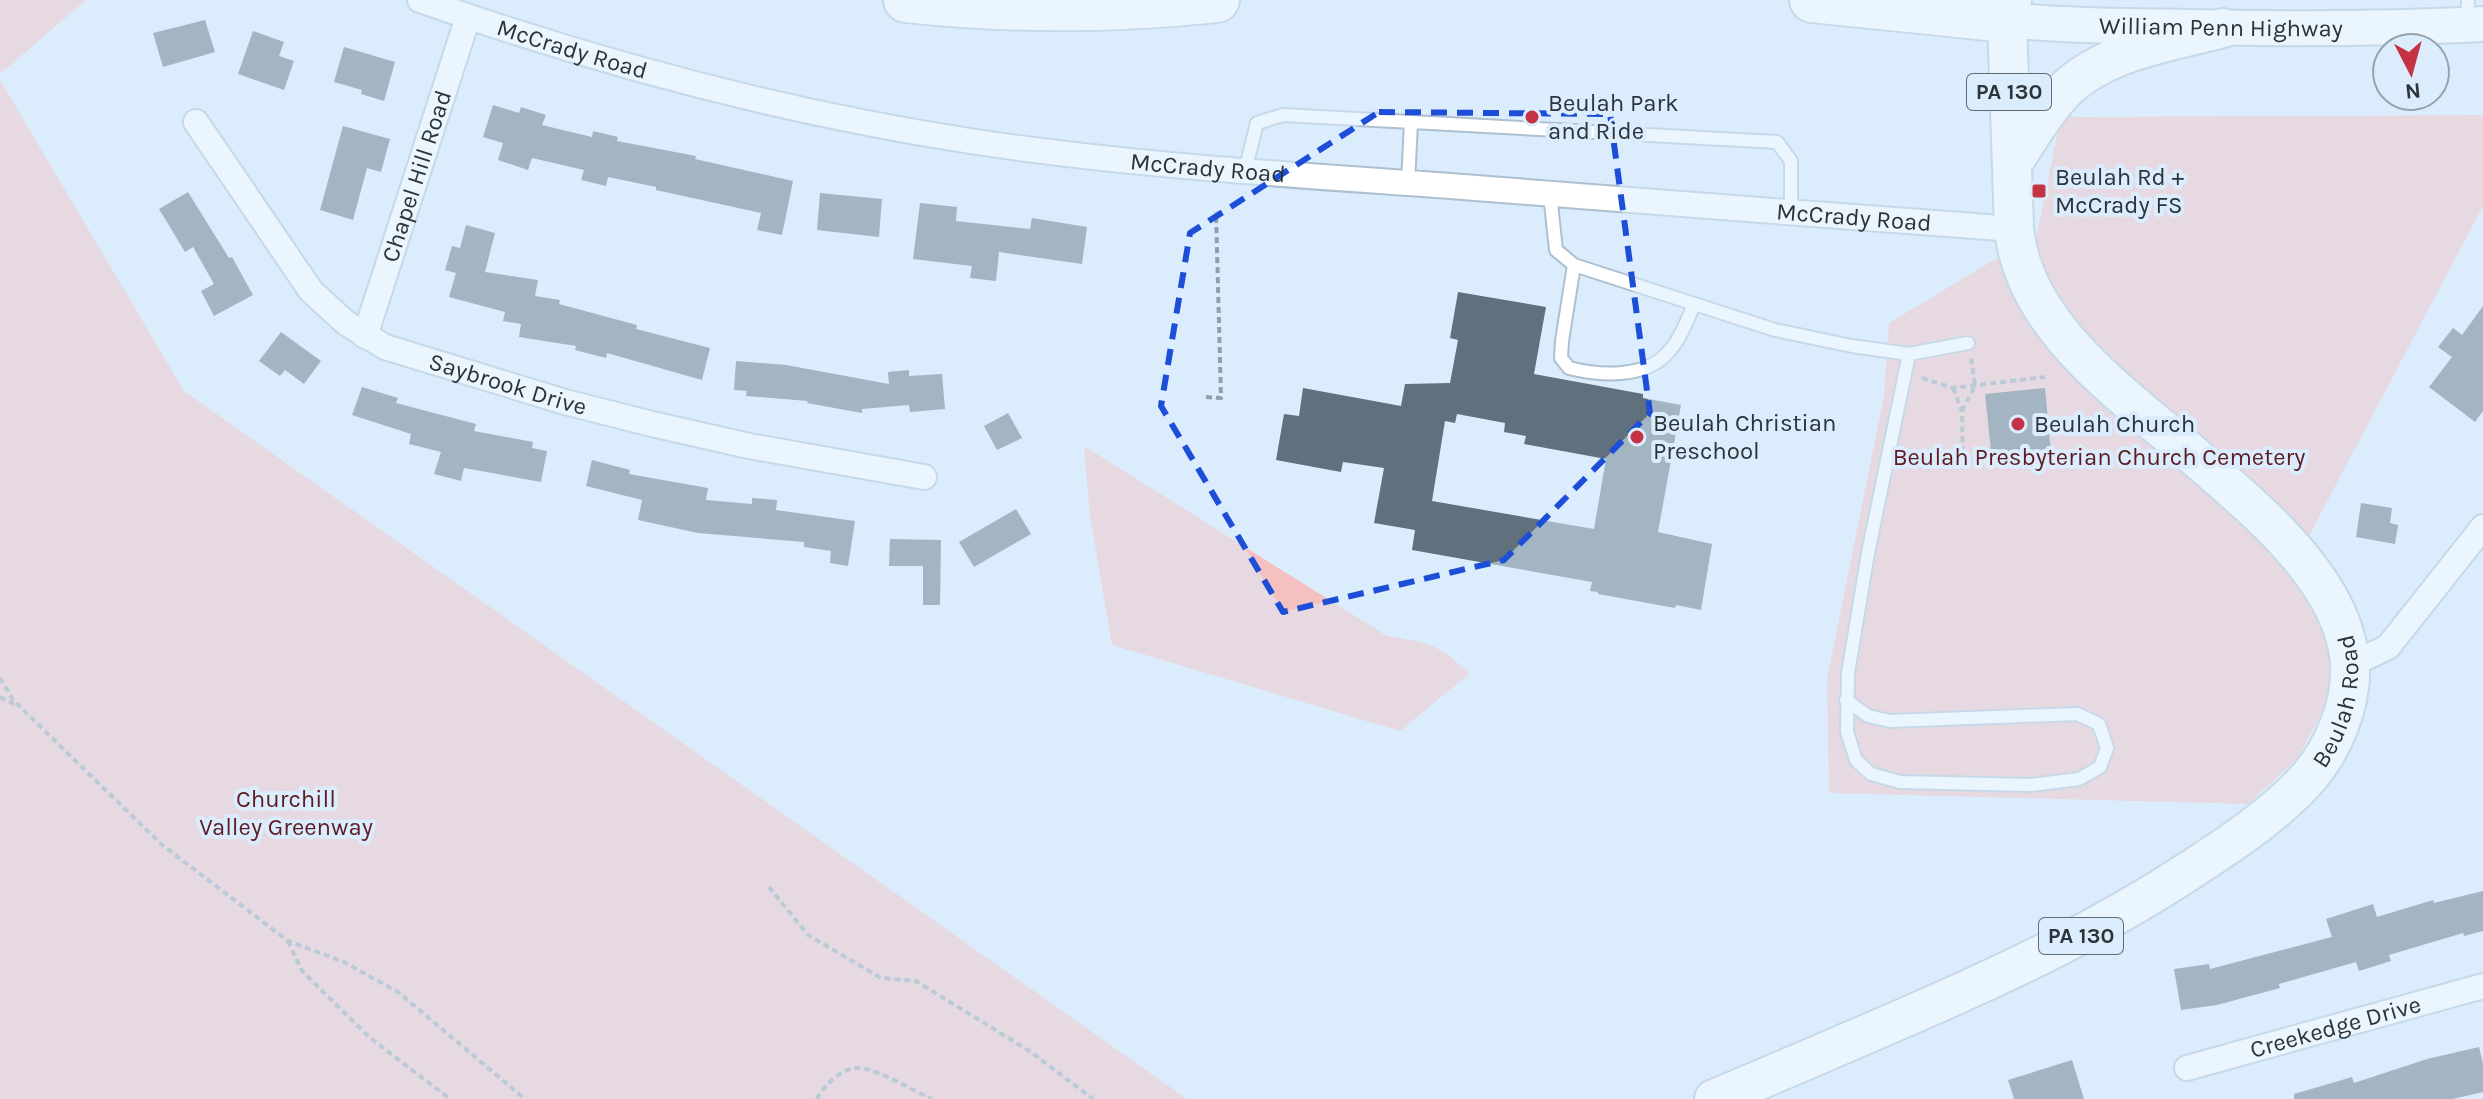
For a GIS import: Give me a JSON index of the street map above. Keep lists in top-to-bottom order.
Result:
{
  "streets": {
    "main road": ["William Penn Highway", "PA 130", "Beulah Road"],
    "street": [
      "McCrady Road",
      "Chapel Hill Road",
      "Saybrook Drive",
      "Creekedge Drive"
    ]
  },
  "crossings": [
    ["William Penn Highway", "Beulah Road"],
    ["McCrady Road", "Chapel Hill Road"],
    ["McCrady Road", "Beulah Road"],
    ["Chapel Hill Road", "Saybrook Drive"]
  ],
  "parks": ["Beulah Presbyterian Church Cemetery", "Churchill Valley Greenway"],
  "places": {
    "other": ["Beulah Park and Ride", "Beulah Church", "Beulah Christian Preschool"],
    "transit": ["Beulah Rd + McCrady FS"]
  },
  "north": "bottom"
}
